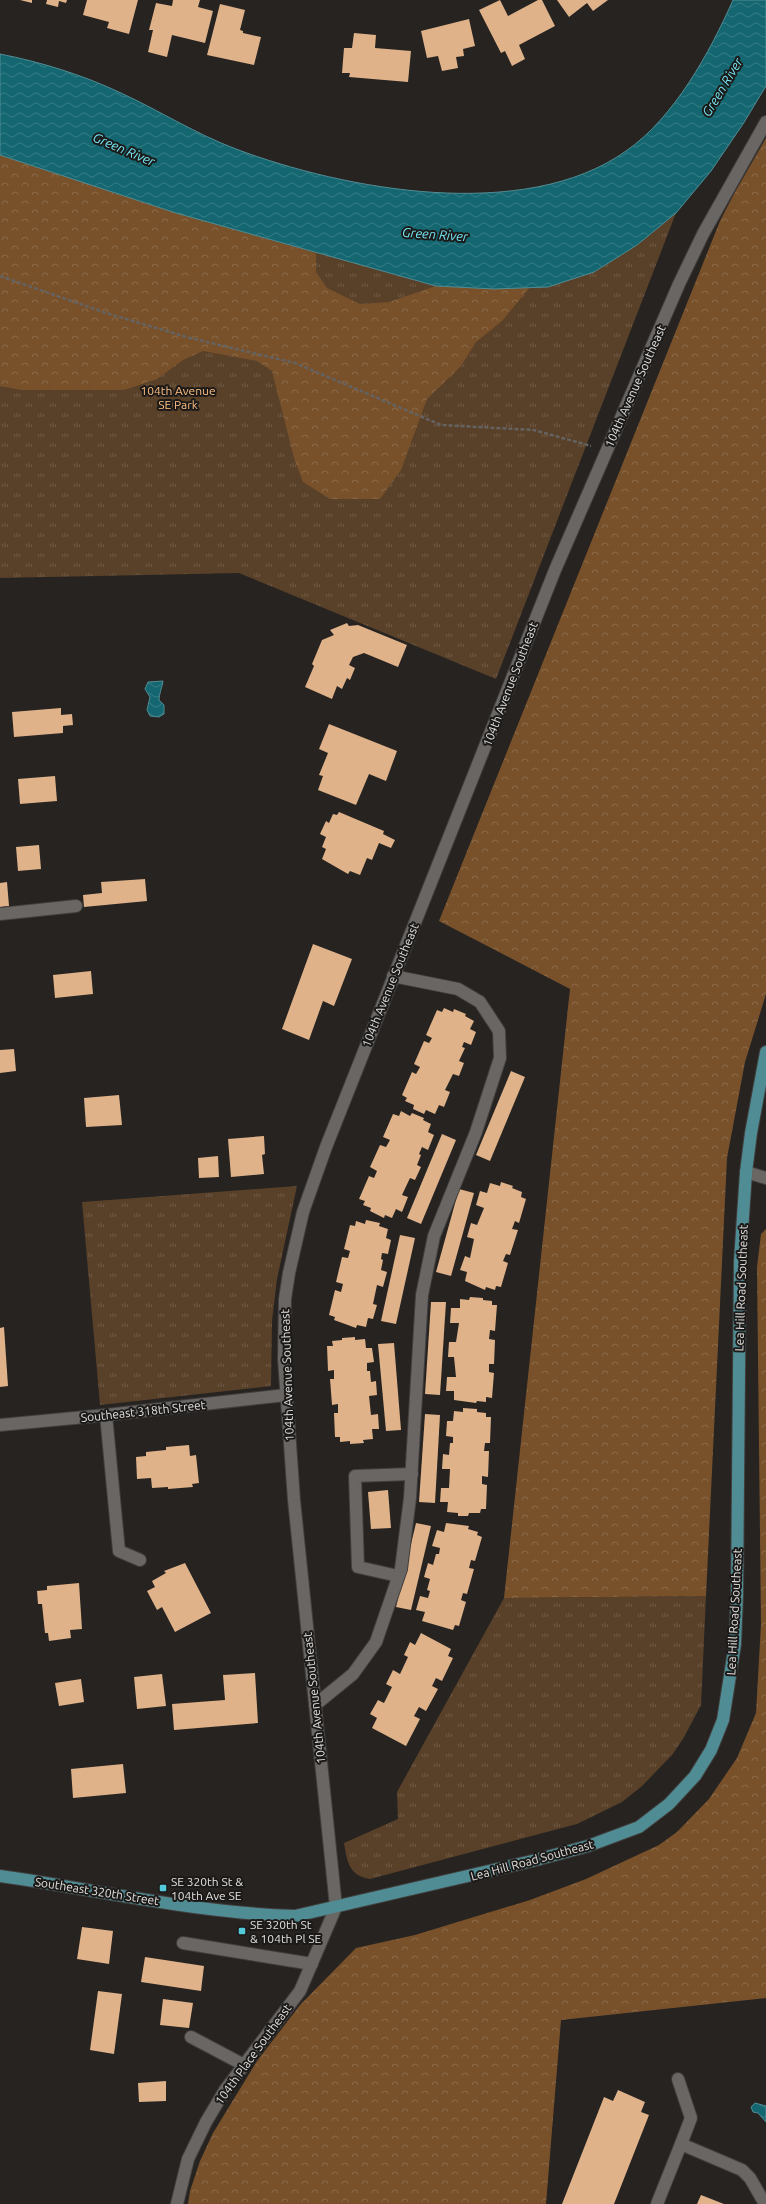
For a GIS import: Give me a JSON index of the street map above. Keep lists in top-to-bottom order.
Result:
{
  "streets": {
    "main road": ["Lea Hill Road Southeast", "Southeast 320th Street"],
    "street": ["104th Avenue Southeast", "Southeast 318th Street", "104th Place Southeast"]
  },
  "crossings": [
    ["104th Avenue Southeast", "Lea Hill Road Southeast"],
    ["104th Avenue Southeast", "Southeast 318th Street"],
    ["104th Avenue Southeast", "Southeast 320th Street"],
    ["104th Avenue Southeast", "104th Place Southeast"],
    ["Lea Hill Road Southeast", "Southeast 320th Street"],
    ["Lea Hill Road Southeast", "104th Place Southeast"],
    ["Southeast 320th Street", "104th Place Southeast"]
  ],
  "water": ["Green River"],
  "parks": ["104th Avenue SE Park"],
  "places": {
    "transit": ["SE 320th St & 104th Ave SE", "SE 320th St & 104th Pl SE"]
  }
}
